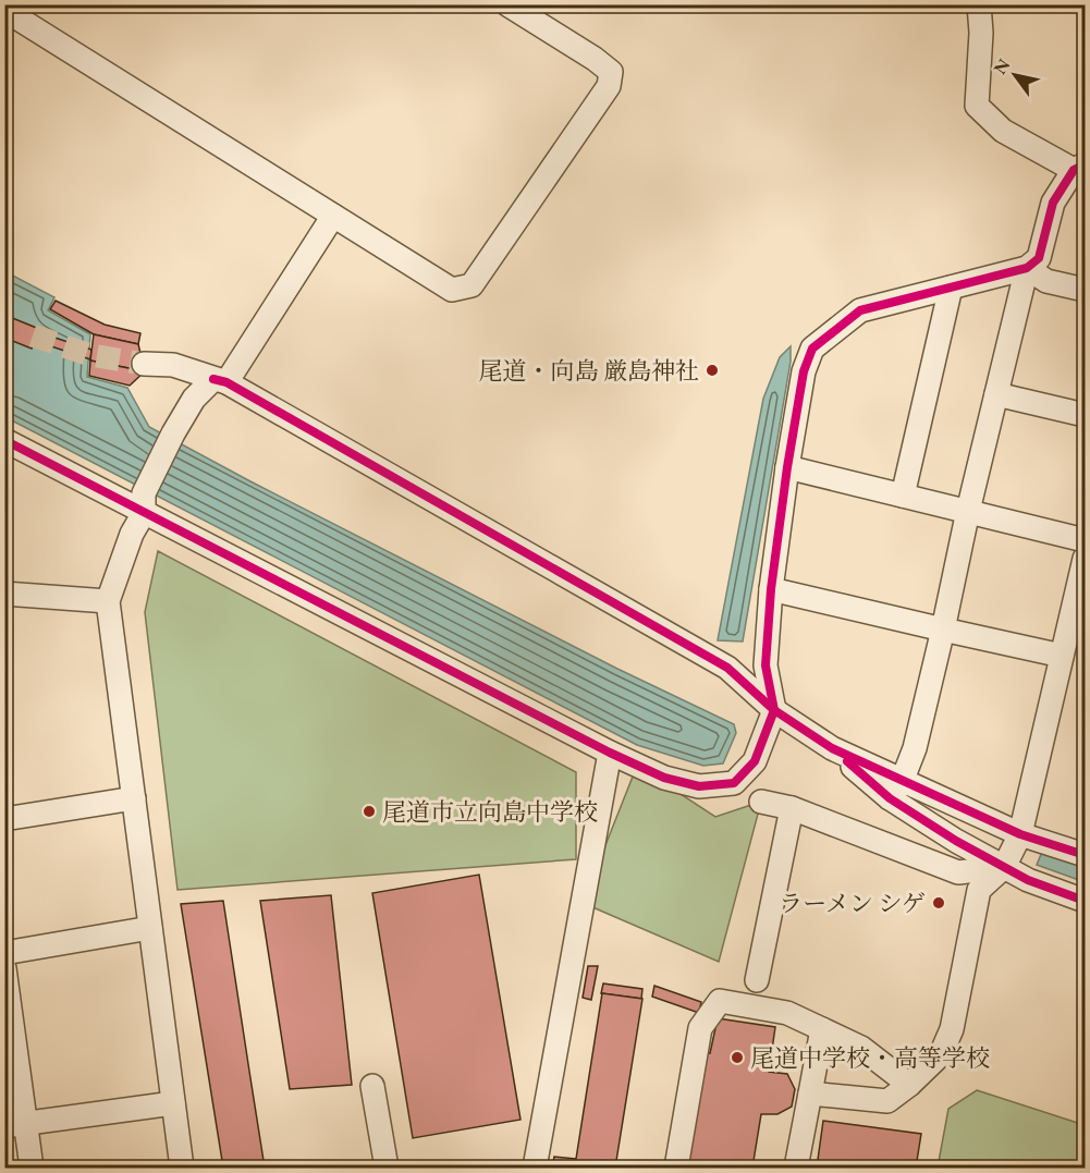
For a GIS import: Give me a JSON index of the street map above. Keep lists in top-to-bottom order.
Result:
{
  "places": [
    "尾道・向島 厳島神社",
    "尾道市立向島中学校",
    "ラーメン シゲ",
    "尾道中学校・高等学校"
  ],
  "north": "top left"
}
